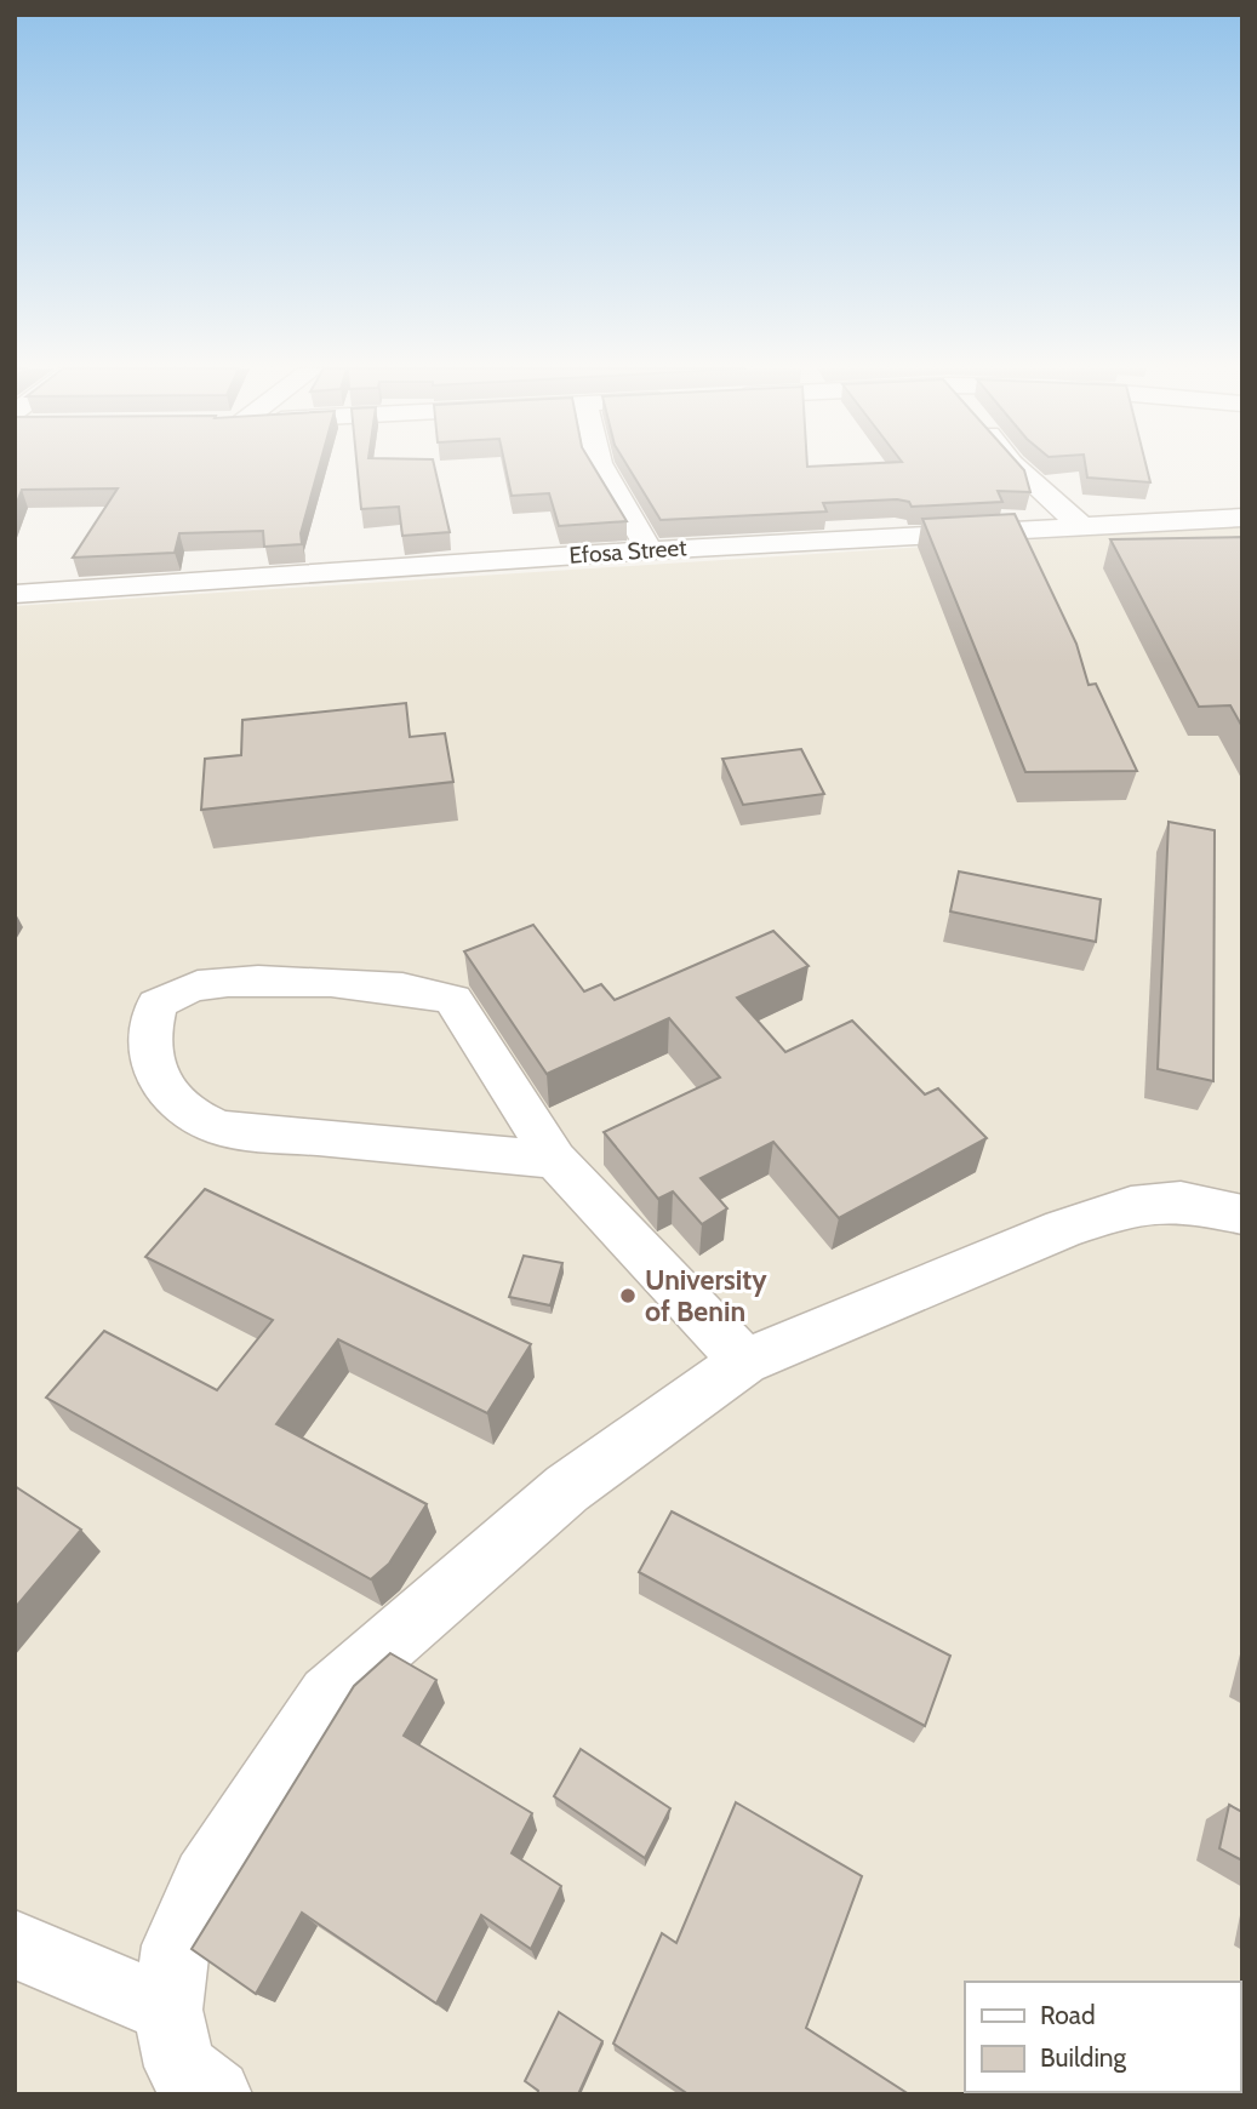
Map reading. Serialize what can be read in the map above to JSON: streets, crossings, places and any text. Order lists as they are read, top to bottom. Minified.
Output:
{"streets":{"street":["Efosa Street"]},"places":["University of Benin"],"legend":["Road","Building"]}
